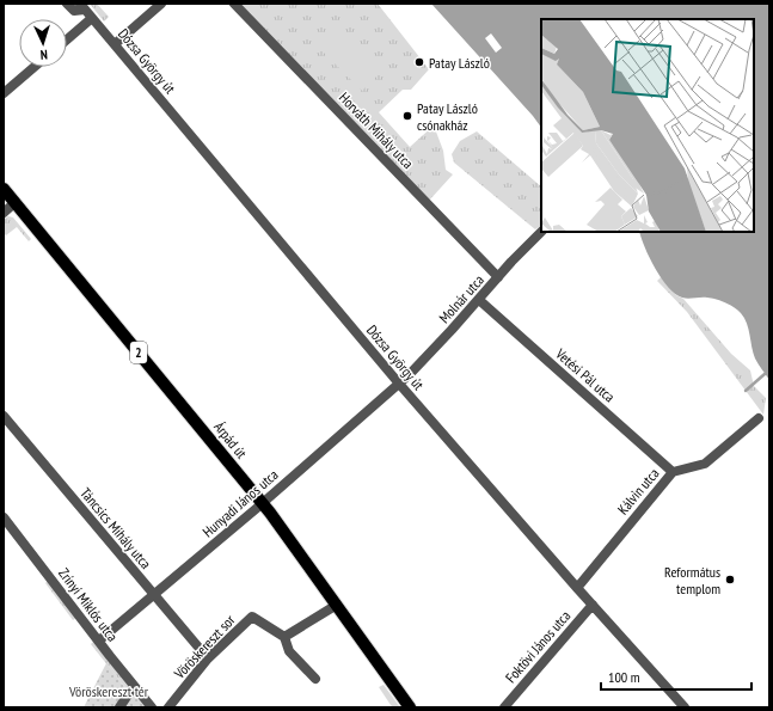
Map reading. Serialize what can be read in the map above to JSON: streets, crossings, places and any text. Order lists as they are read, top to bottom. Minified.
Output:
{"streets":{"main road":["2","Árpád út"],"street":["Dózsa György út","Horváth Mihály utca","Molnár utca","Vetési Pál utca","Kálvin utca","Hunyadi János utca","Táncsics Mihály utca","Zrínyi Miklós utca","Vöröskereszt sor","Foktövi János utca"]},"crossings":[["Dózsa György út","Molnár utca"],["Dózsa György út","Kálvin utca"],["Dózsa György út","Hunyadi János utca"],["Dózsa György út","Foktövi János utca"],["Horváth Mihály utca","Molnár utca"],["Molnár utca","Vetési Pál utca"],["Molnár utca","Hunyadi János utca"],["2","Árpád út"],["Vetési Pál utca","Kálvin utca"],["Árpád út","Hunyadi János utca"],["Hunyadi János utca","Táncsics Mihály utca"],["Hunyadi János utca","Zrínyi Miklós utca"],["Táncsics Mihály utca","Vöröskereszt sor"]],"parks":["Vöröskereszt tér"],"places":["Patay László","Patay László csónakház","Református templom"],"scale_bar":"100 m","north":"bottom"}
